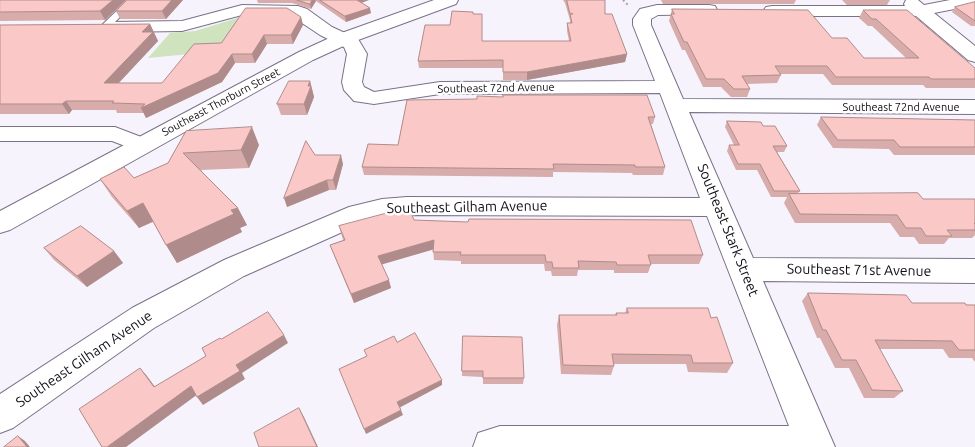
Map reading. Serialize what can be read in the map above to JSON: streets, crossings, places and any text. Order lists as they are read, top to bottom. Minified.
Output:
{"streets":{"street":["Southeast 72nd Avenue","Southeast Thorburn Street","Southeast Gilham Avenue","Southeast Stark Street","Southeast 71st Avenue"]},"crossings":[["Southeast 72nd Avenue","Southeast Thorburn Street"],["Southeast 72nd Avenue","Southeast Stark Street"],["Southeast Gilham Avenue","Southeast Stark Street"],["Southeast Stark Street","Southeast 71st Avenue"]]}
